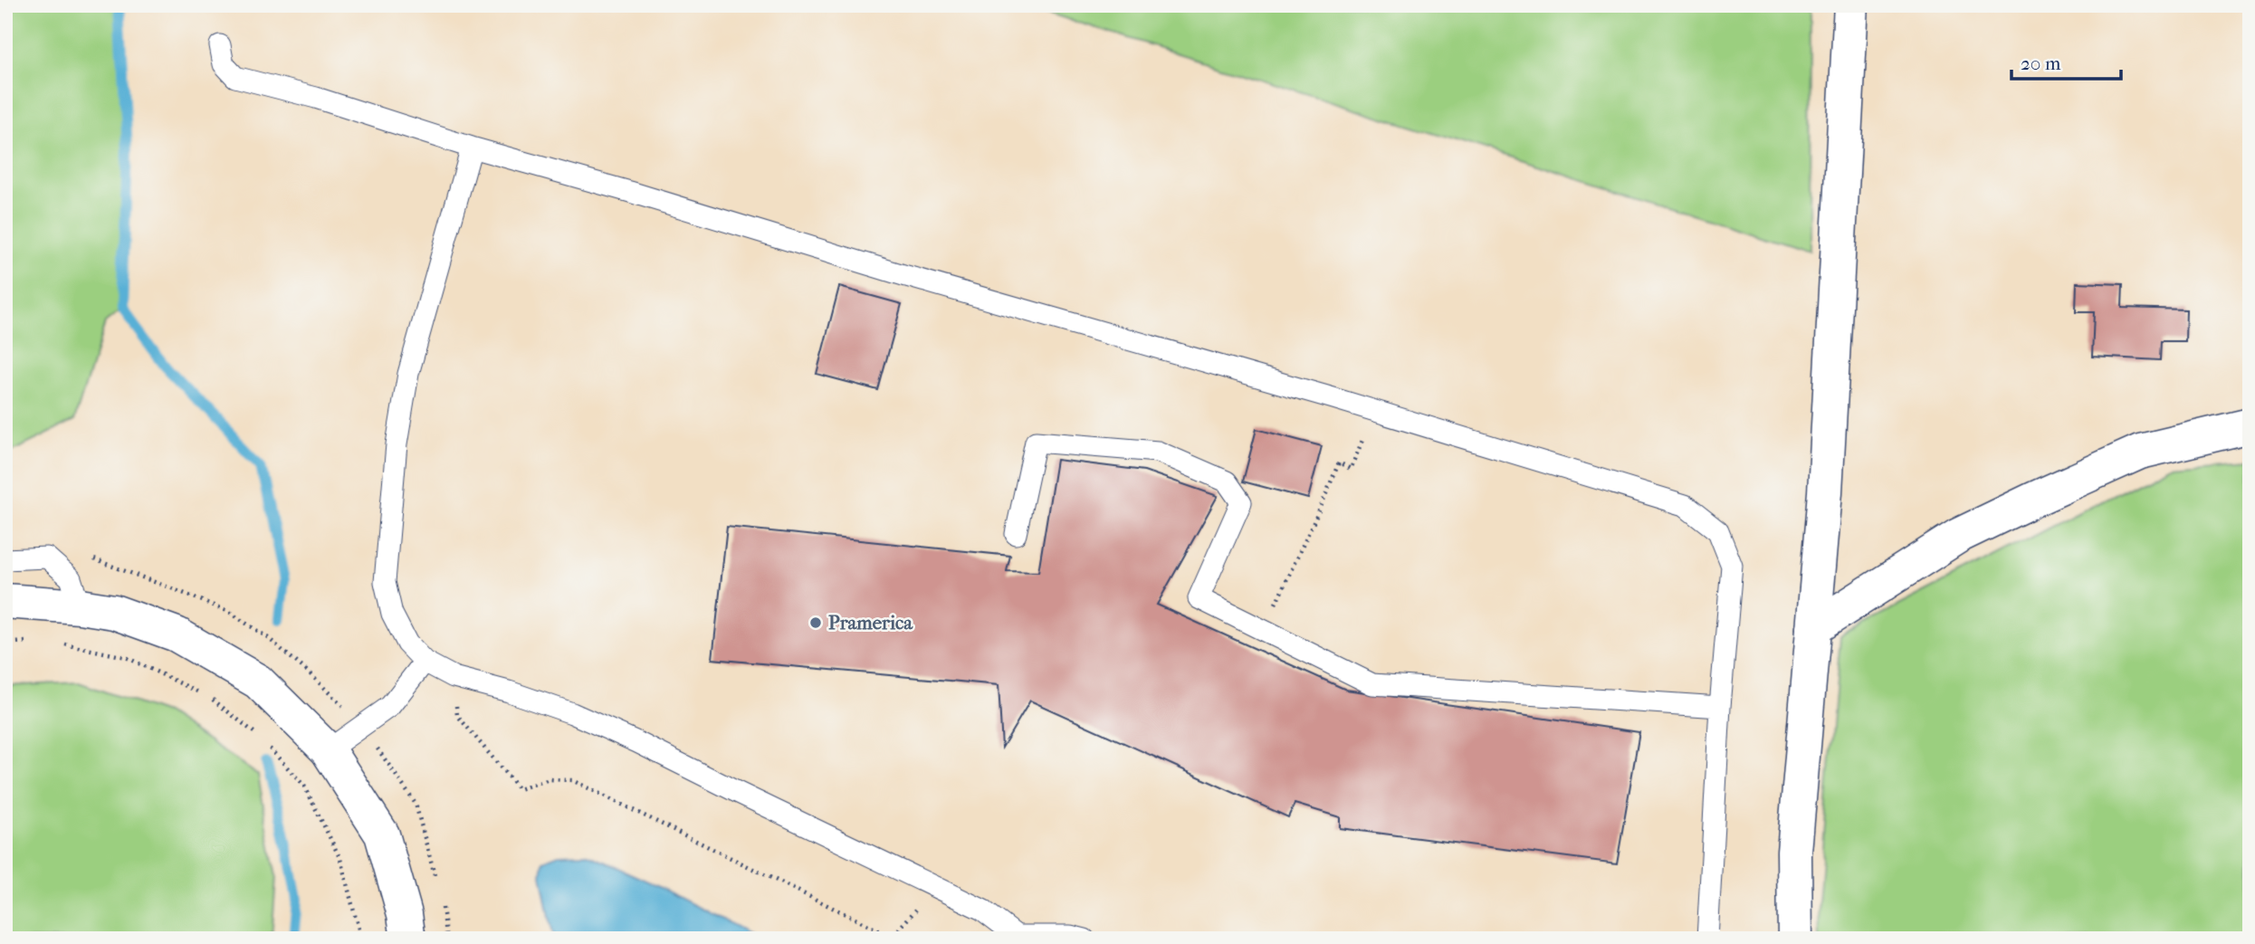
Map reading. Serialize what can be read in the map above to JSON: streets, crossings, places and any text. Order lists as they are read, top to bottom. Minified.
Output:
{"places":["Pramerica"],"scale_bar":"20 m"}
